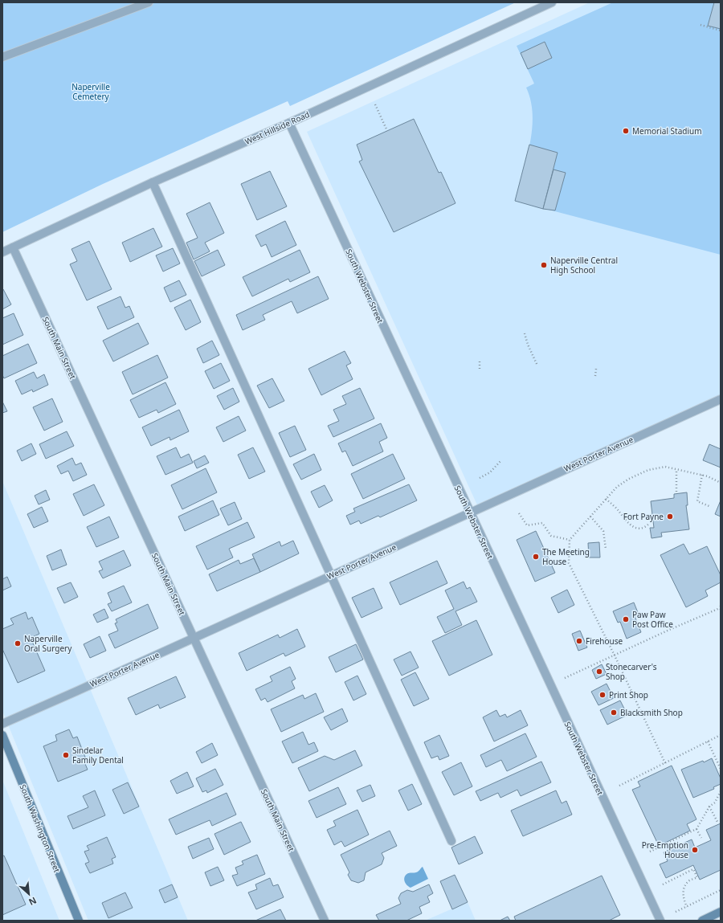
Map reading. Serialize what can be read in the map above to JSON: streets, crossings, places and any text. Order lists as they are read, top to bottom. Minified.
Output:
{"streets":{"main road":["South Washington Street"],"street":["West Hillside Road","South Webster Street","South Main Street","West Porter Avenue"]},"crossings":[["West Hillside Road","South Webster Street"],["West Hillside Road","South Main Street"],["South Webster Street","West Porter Avenue"],["South Main Street","West Porter Avenue"]],"parks":["Naperville Cemetery"],"places":["Memorial Stadium","Naperville Central High School","Fort Payne","The Meeting House","Paw Paw Post Office","Firehouse","Naperville Oral Surgery","Stonecarver's Shop","Print Shop","Blacksmith Shop","Sindelar Family Dental","Pre-Emption House"],"north":"bottom right"}
